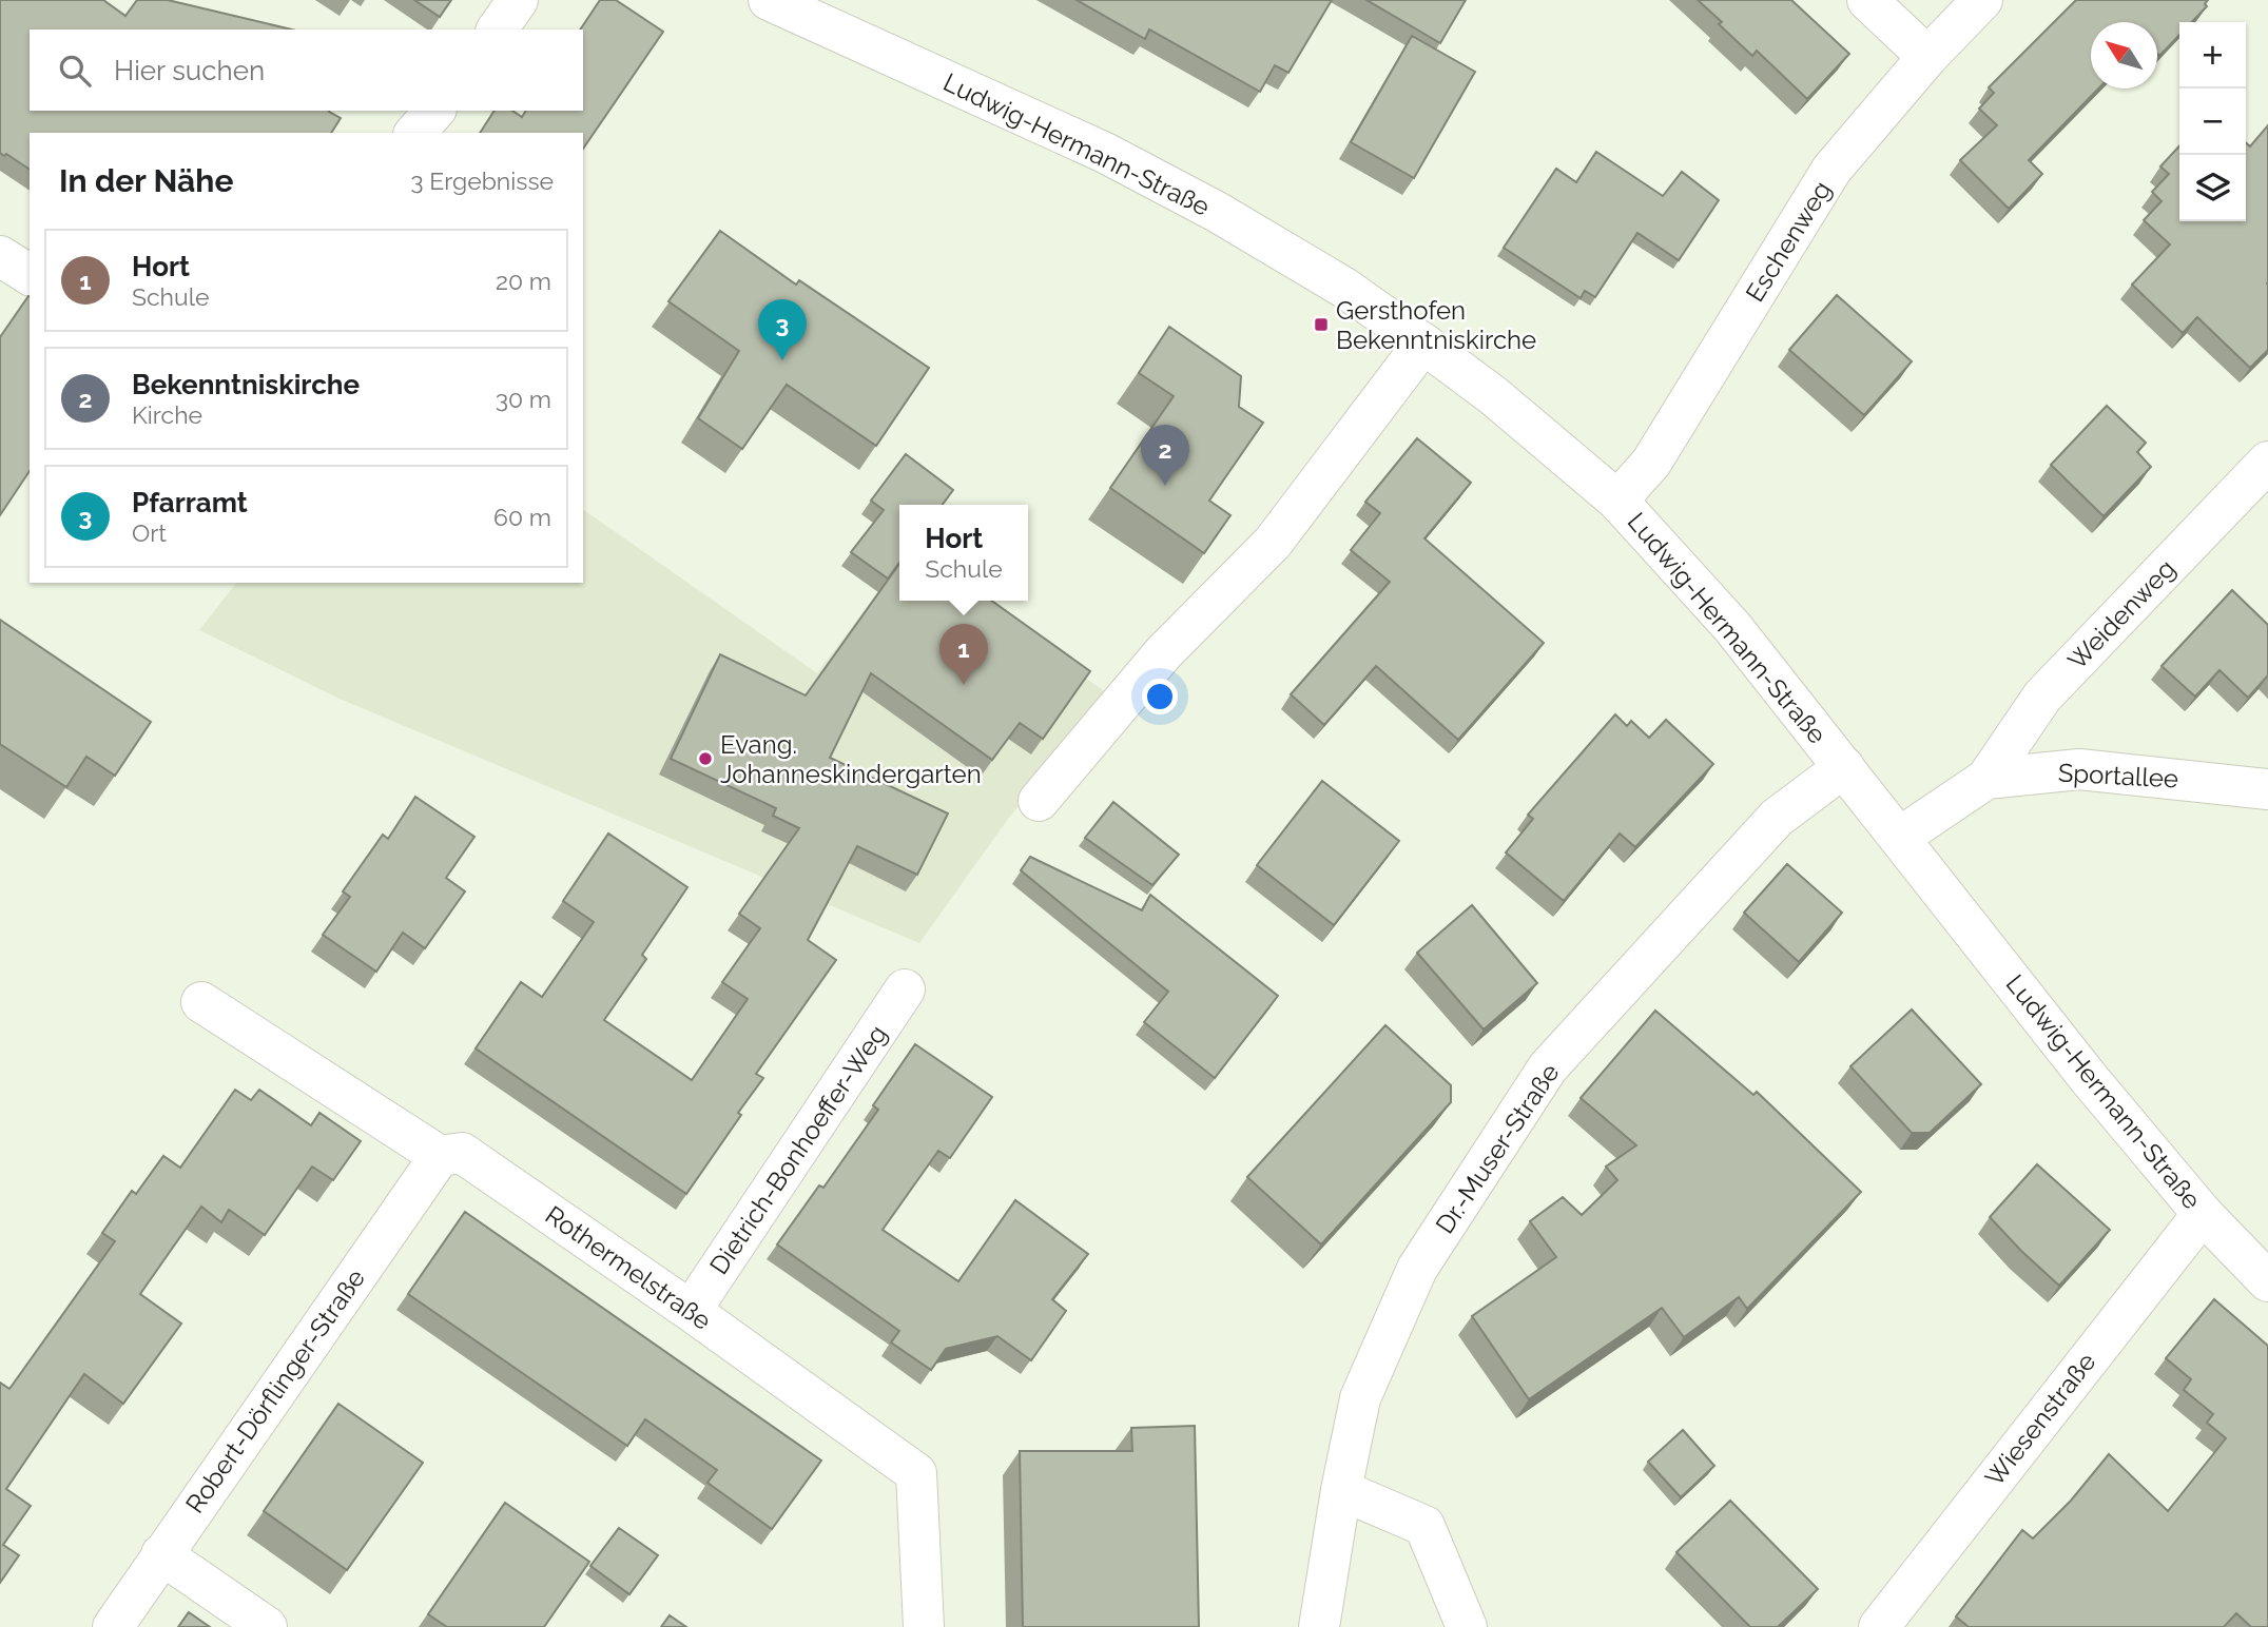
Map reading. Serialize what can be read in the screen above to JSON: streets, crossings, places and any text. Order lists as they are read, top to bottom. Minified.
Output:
{"streets":{"street":["Ludwig-Hermann-Straße","Eschenweg","Weidenweg","Sportallee","Dr.-Muser-Straße","Dietrich-Bonhoeffer-Weg","Rothermelstraße","Robert-Dörflinger-Straße","Wiesenstraße"]},"crossings":[["Ludwig-Hermann-Straße","Eschenweg"],["Ludwig-Hermann-Straße","Sportallee"],["Ludwig-Hermann-Straße","Dr.-Muser-Straße"],["Ludwig-Hermann-Straße","Wiesenstraße"],["Weidenweg","Sportallee"],["Dietrich-Bonhoeffer-Weg","Rothermelstraße"],["Rothermelstraße","Robert-Dörflinger-Straße"]],"places":{"transit":["Gersthofen Bekenntniskirche"],"other":["Evang. Johanneskindergarten"]},"north":"top left","page":{"map_buttons":["+","−"],"search":"Hier suchen","heading":["In der Nähe","3 Ergebnisse"],"list":[{"mark":"1","name":"Hort","note":"Schule","value":"20 m"},{"mark":"2","name":"Bekenntniskirche","note":"Kirche","value":"30 m"},{"mark":"3","name":"Pfarramt","note":"Ort","value":"60 m"}],"pins":["3","2","1"],"popup":["Hort","Schule"]}}
